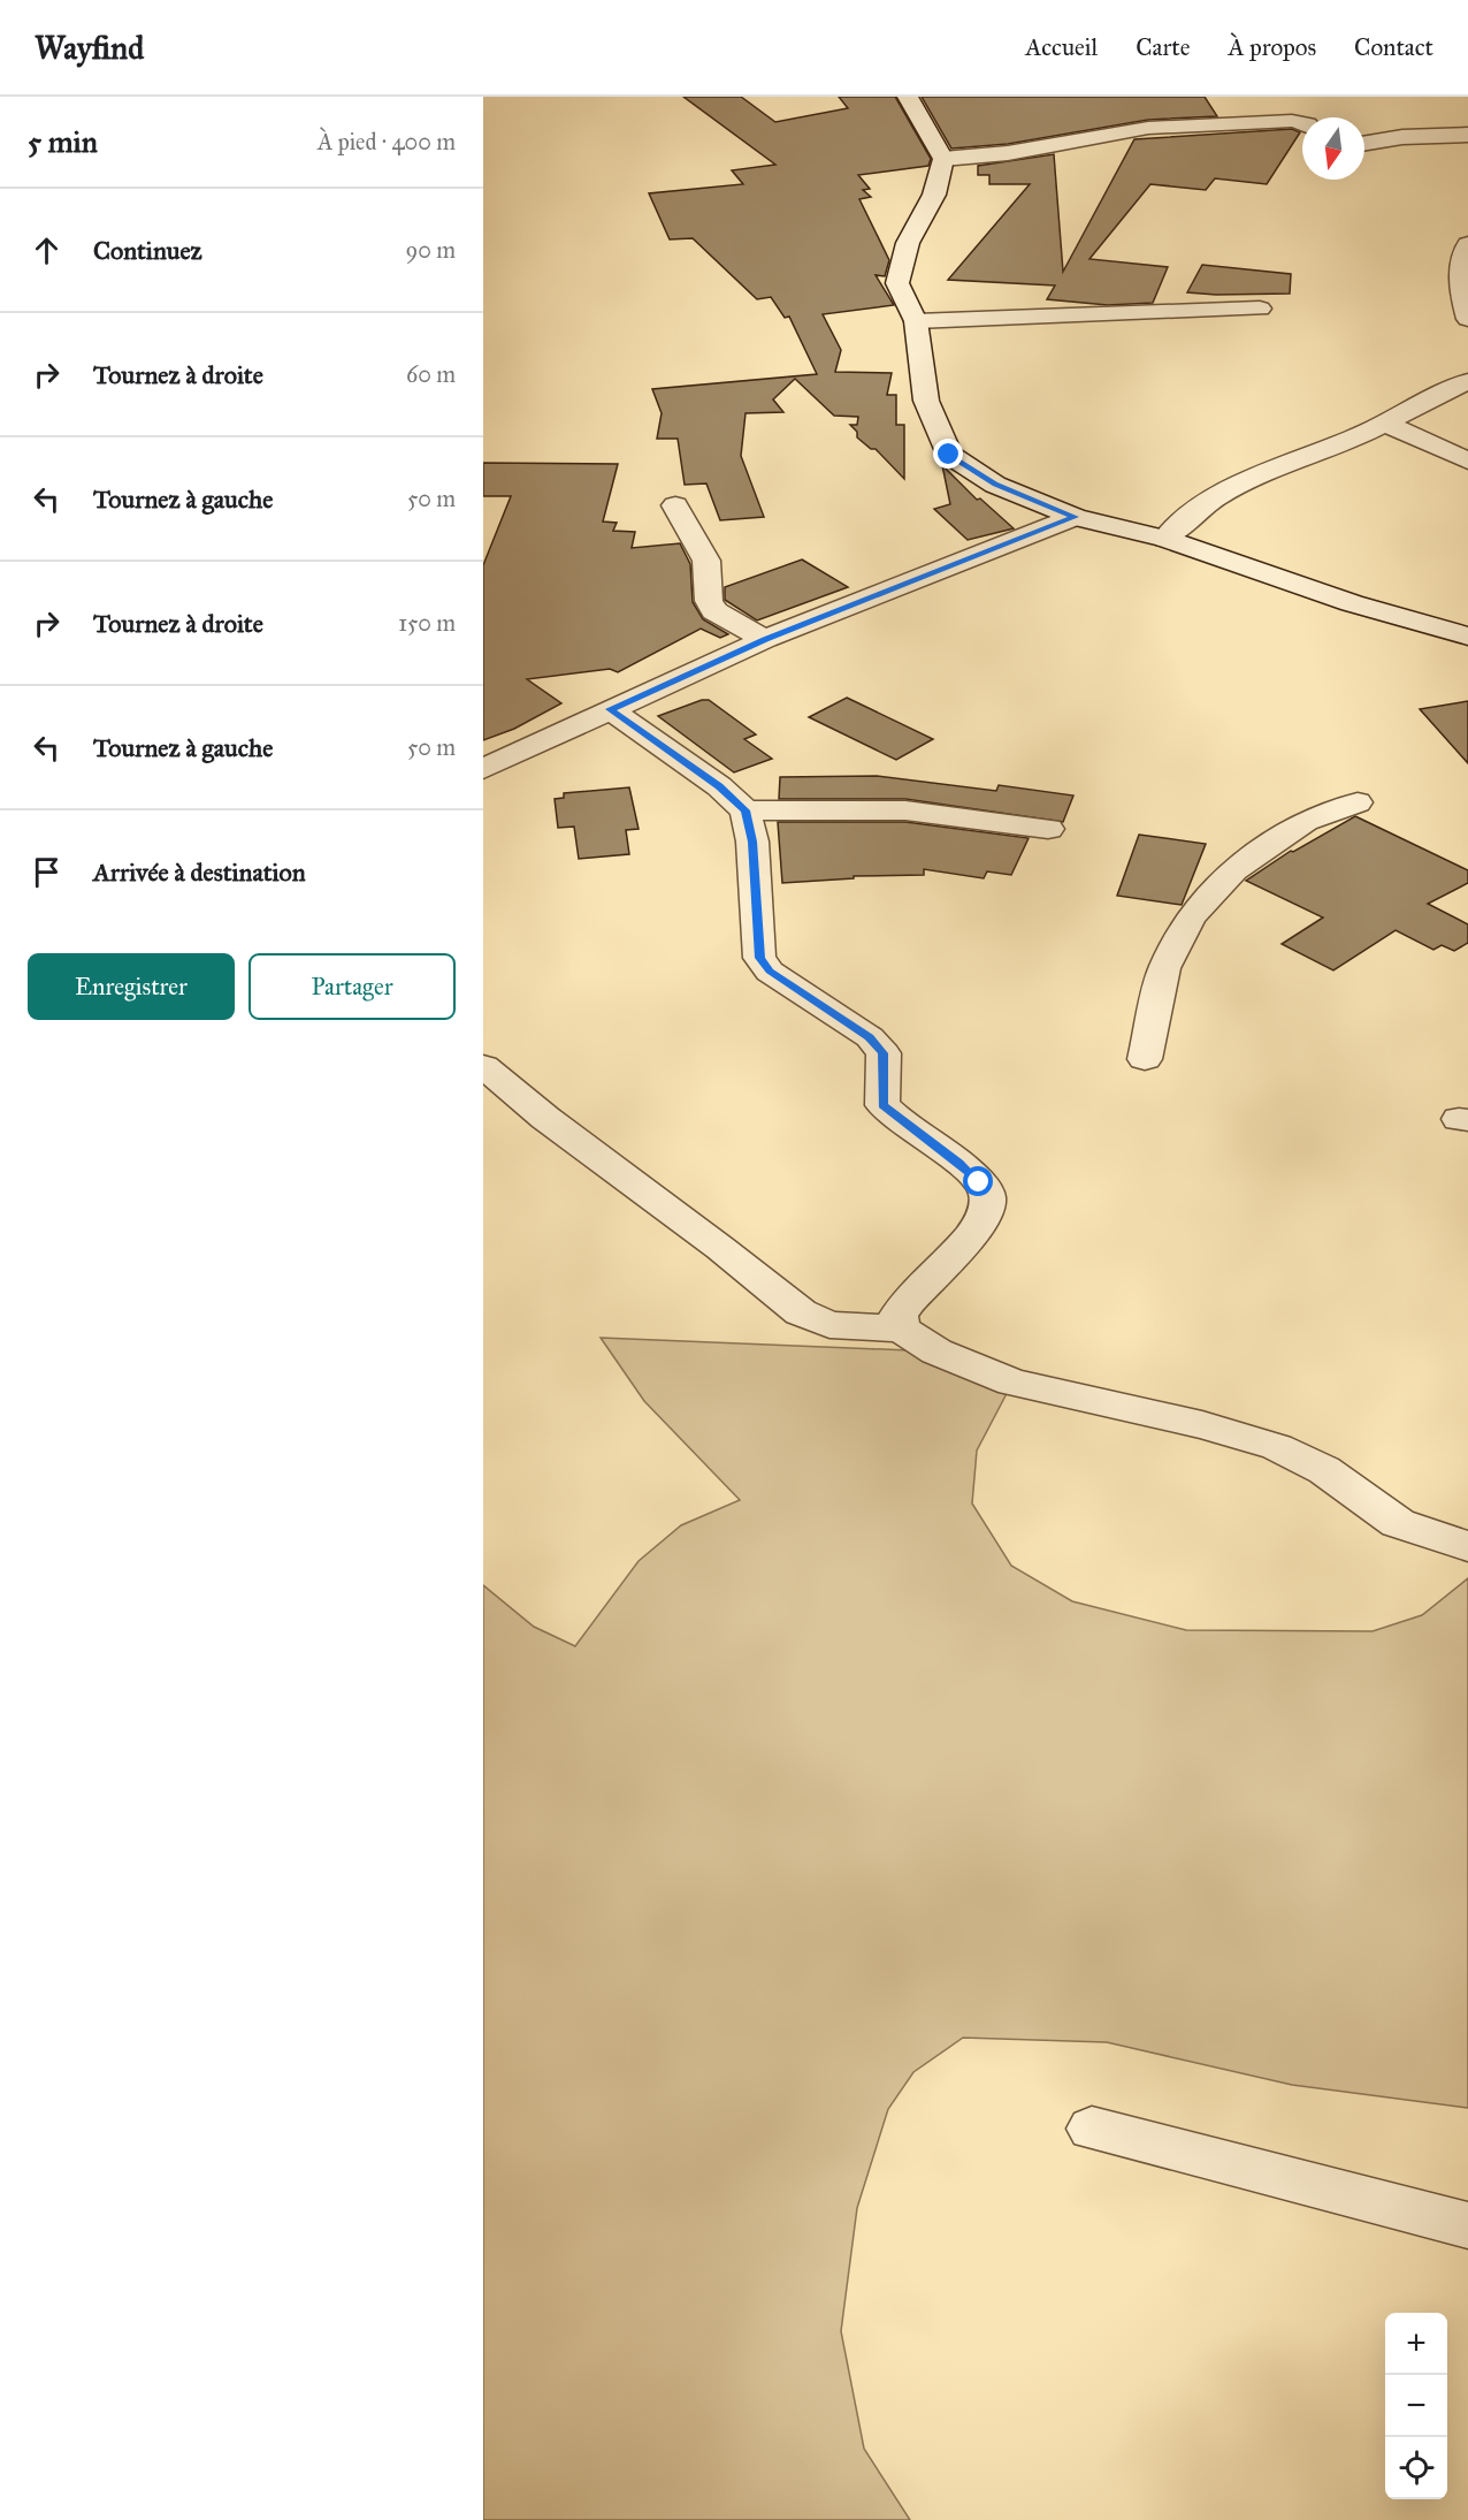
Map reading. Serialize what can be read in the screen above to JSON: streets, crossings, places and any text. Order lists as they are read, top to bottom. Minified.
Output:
{"north":"bottom","page":{"header":"Wayfind","nav":["Accueil","Carte","À propos","Contact"],"heading":["5 min","À pied · 400 m"],"list":[["Continuez","90 m"],["Tournez à droite","60 m"],["Tournez à gauche","50 m"],["Tournez à droite","150 m"],["Tournez à gauche","50 m"],"Arrivée à destination"],"buttons":["Enregistrer","Partager"],"map_buttons":["+","−"]}}
